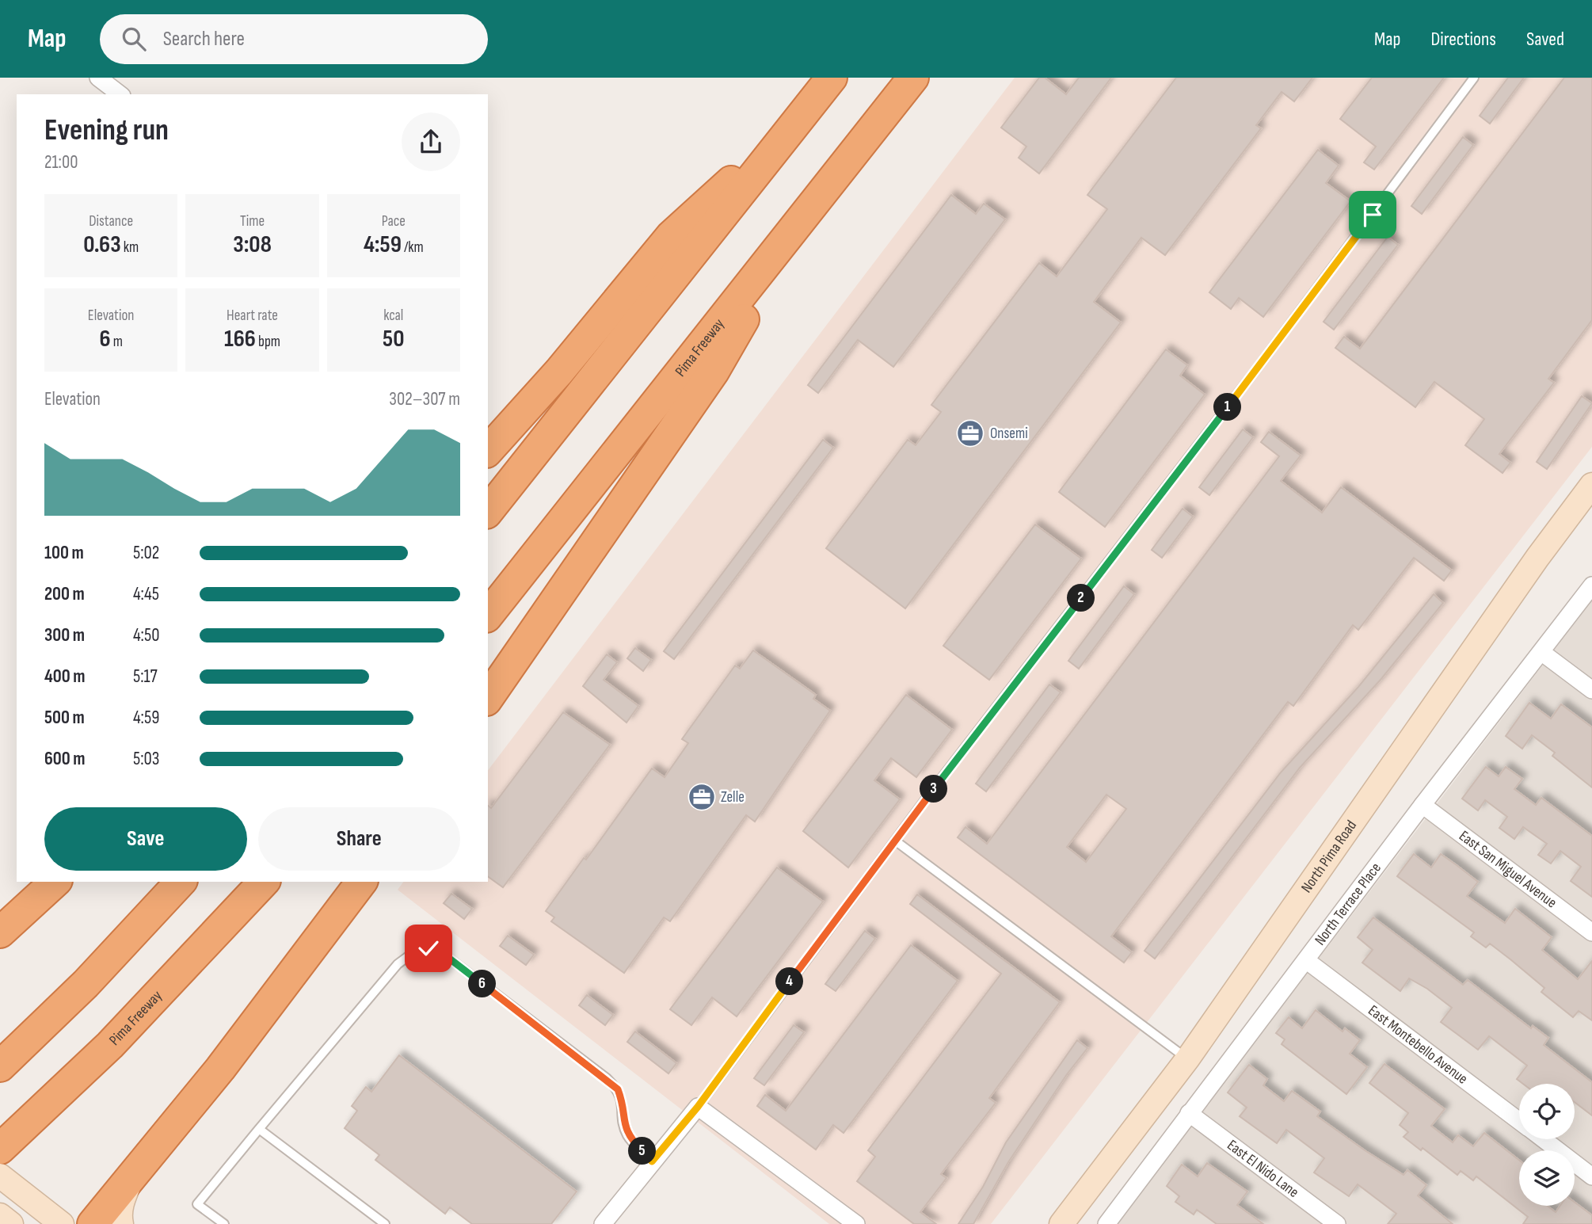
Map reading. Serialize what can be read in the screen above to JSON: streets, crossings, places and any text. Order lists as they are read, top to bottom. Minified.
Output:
{"streets":{"highway":["Pima Freeway"],"main road":["North Pima Road"],"street":["East San Miguel Avenue","North Terrace Place","East Montebello Avenue","East El Nido Lane"]},"crossings":[["East San Miguel Avenue","North Terrace Place"],["North Terrace Place","East Montebello Avenue"],["North Terrace Place","East El Nido Lane"]],"places":{"office":["Onsemi","Zelle"]},"page":{"header":"Map","search":"Search here","nav":["Map","Directions","Saved"],"heading":["Evening run","21:00"],"stats":[["Distance","0.63 km"],["Time","3:08"],["Pace","4:59 /km"],["Elevation","6 m"],["Heart rate","166 bpm"],["kcal","50"]],"chart":["Elevation","302–307 m"],"pins":["1","2","3","4","6","5"],"list":[{"name":"100 m","note":"5:02"},{"name":"200 m","note":"4:45"},{"name":"300 m","note":"4:50"},{"name":"400 m","note":"5:17"},{"name":"500 m","note":"4:59"},{"name":"600 m","note":"5:03"}],"buttons":["Save","Share"]}}
